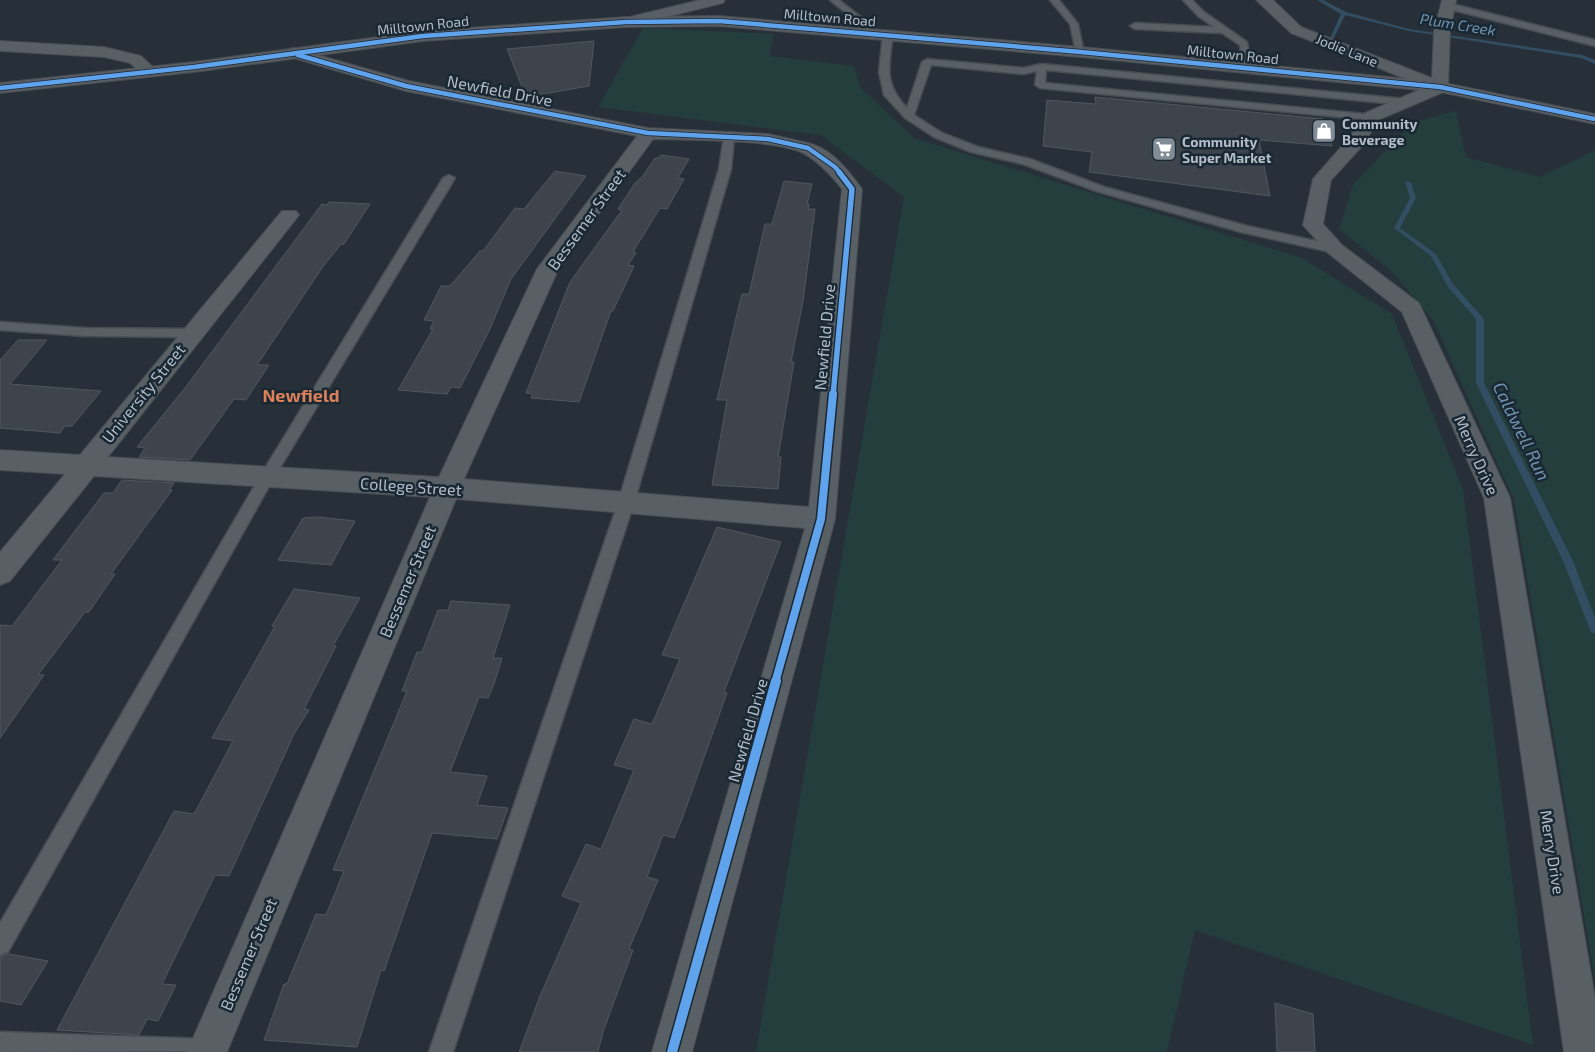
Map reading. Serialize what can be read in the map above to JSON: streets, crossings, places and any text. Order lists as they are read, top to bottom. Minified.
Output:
{"streets":{"street":["Milltown Road","Jodie Lane","Newfield Drive","Bessemer Street","University Street","Merry Drive","College Street"]},"crossings":[["Milltown Road","Jodie Lane"],["Milltown Road","Newfield Drive"],["Newfield Drive","Bessemer Street"],["Newfield Drive","College Street"],["Bessemer Street","College Street"],["University Street","College Street"]],"districts":["Newfield"],"water":["Plum Creek","Caldwell Run"],"places":{"shop":["Community Beverage"],"supermarket":["Community Super Market"]}}
